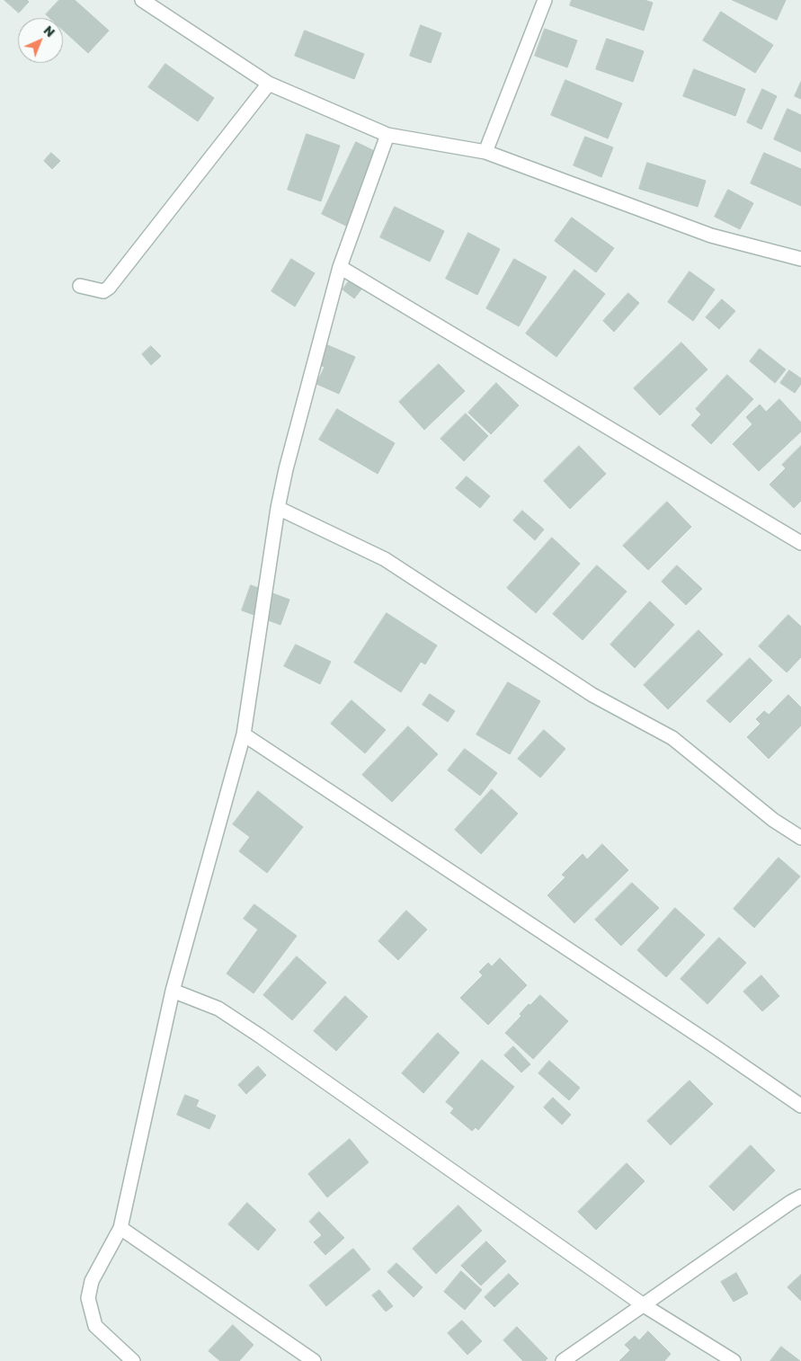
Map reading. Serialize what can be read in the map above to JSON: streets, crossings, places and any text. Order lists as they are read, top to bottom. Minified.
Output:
{"north":"top right"}
